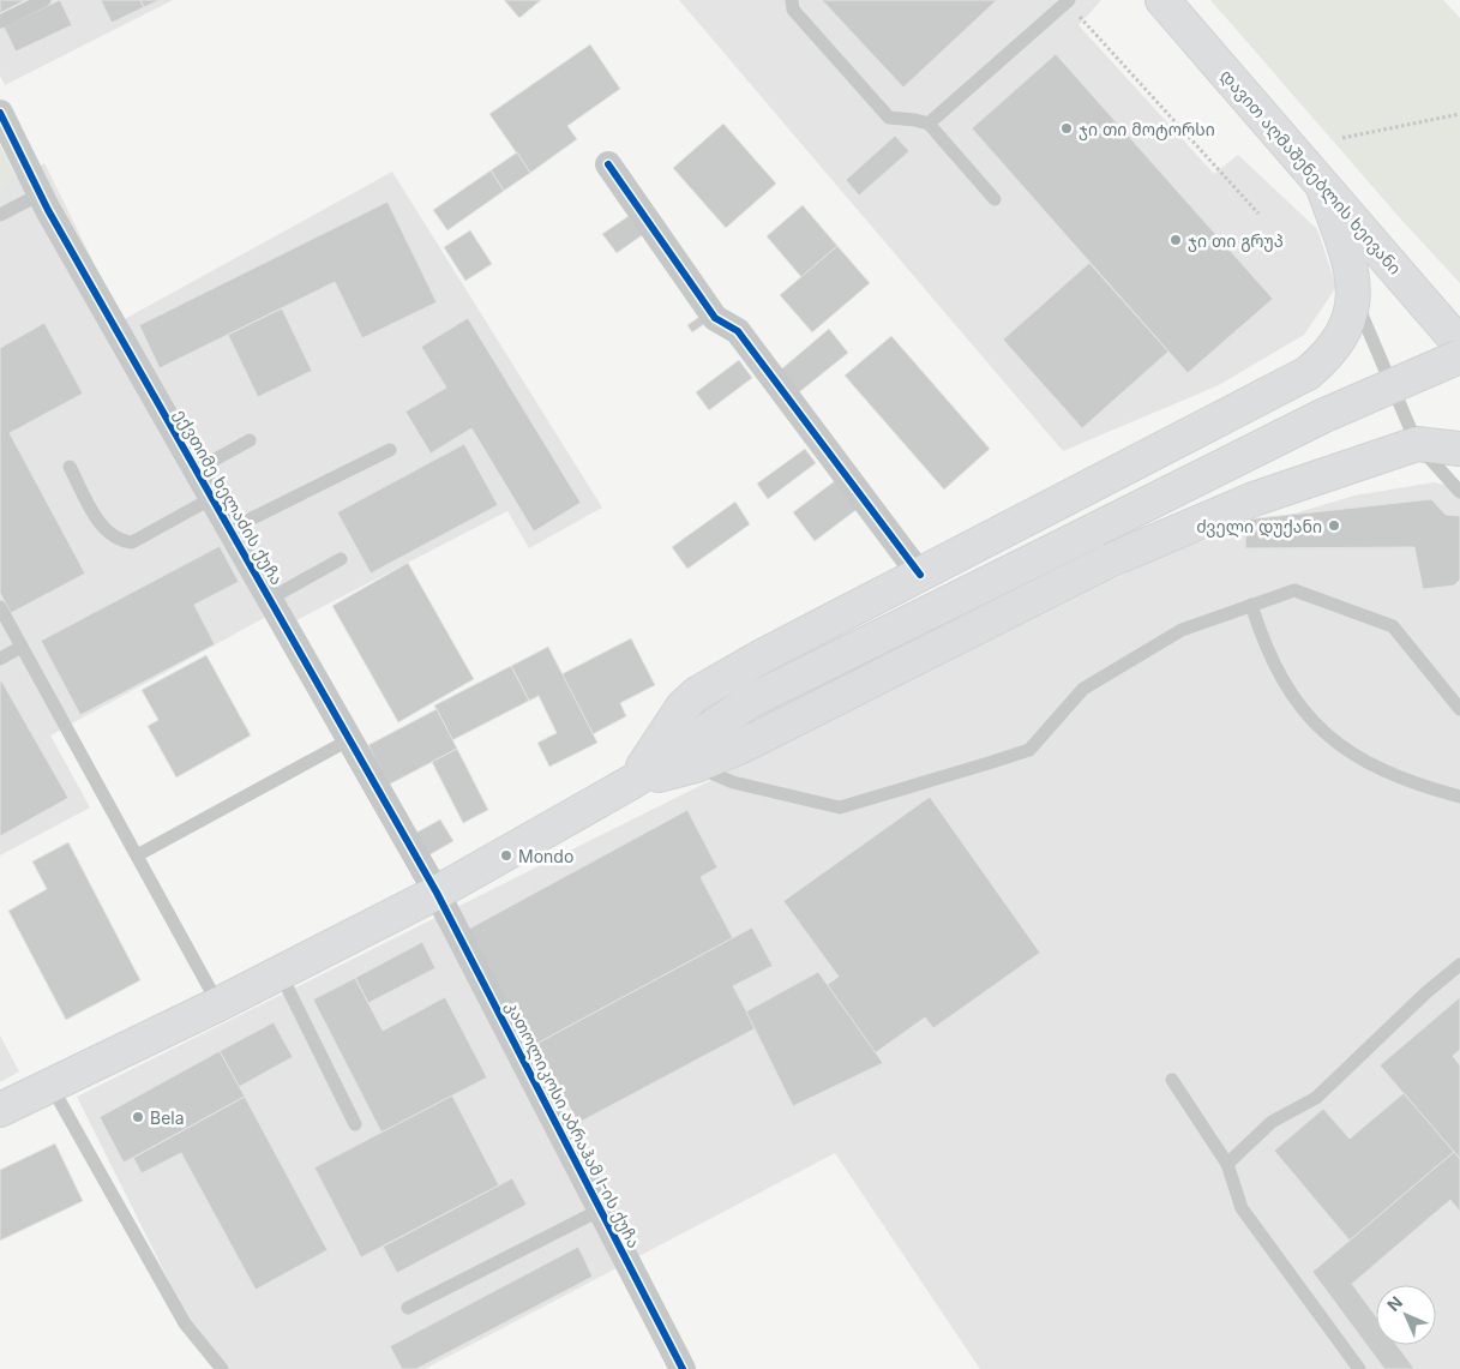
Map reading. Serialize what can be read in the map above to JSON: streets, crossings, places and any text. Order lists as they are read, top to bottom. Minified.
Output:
{"streets":{"main road":["დავით აღმაშენებლის ხეივანი"],"street":["ექვთიმე ხელაძის ქუჩა","კათოლიკოსი აბრაჰამ I-ის ქუჩა"]},"crossings":[["ექვთიმე ხელაძის ქუჩა","კათოლიკოსი აბრაჰამ I-ის ქუჩა"]],"places":["ჯი თი მოტორსი","ჯი თი გრუპ","ძველი დუქანი","Mondo","Bela"],"north":"top left"}
